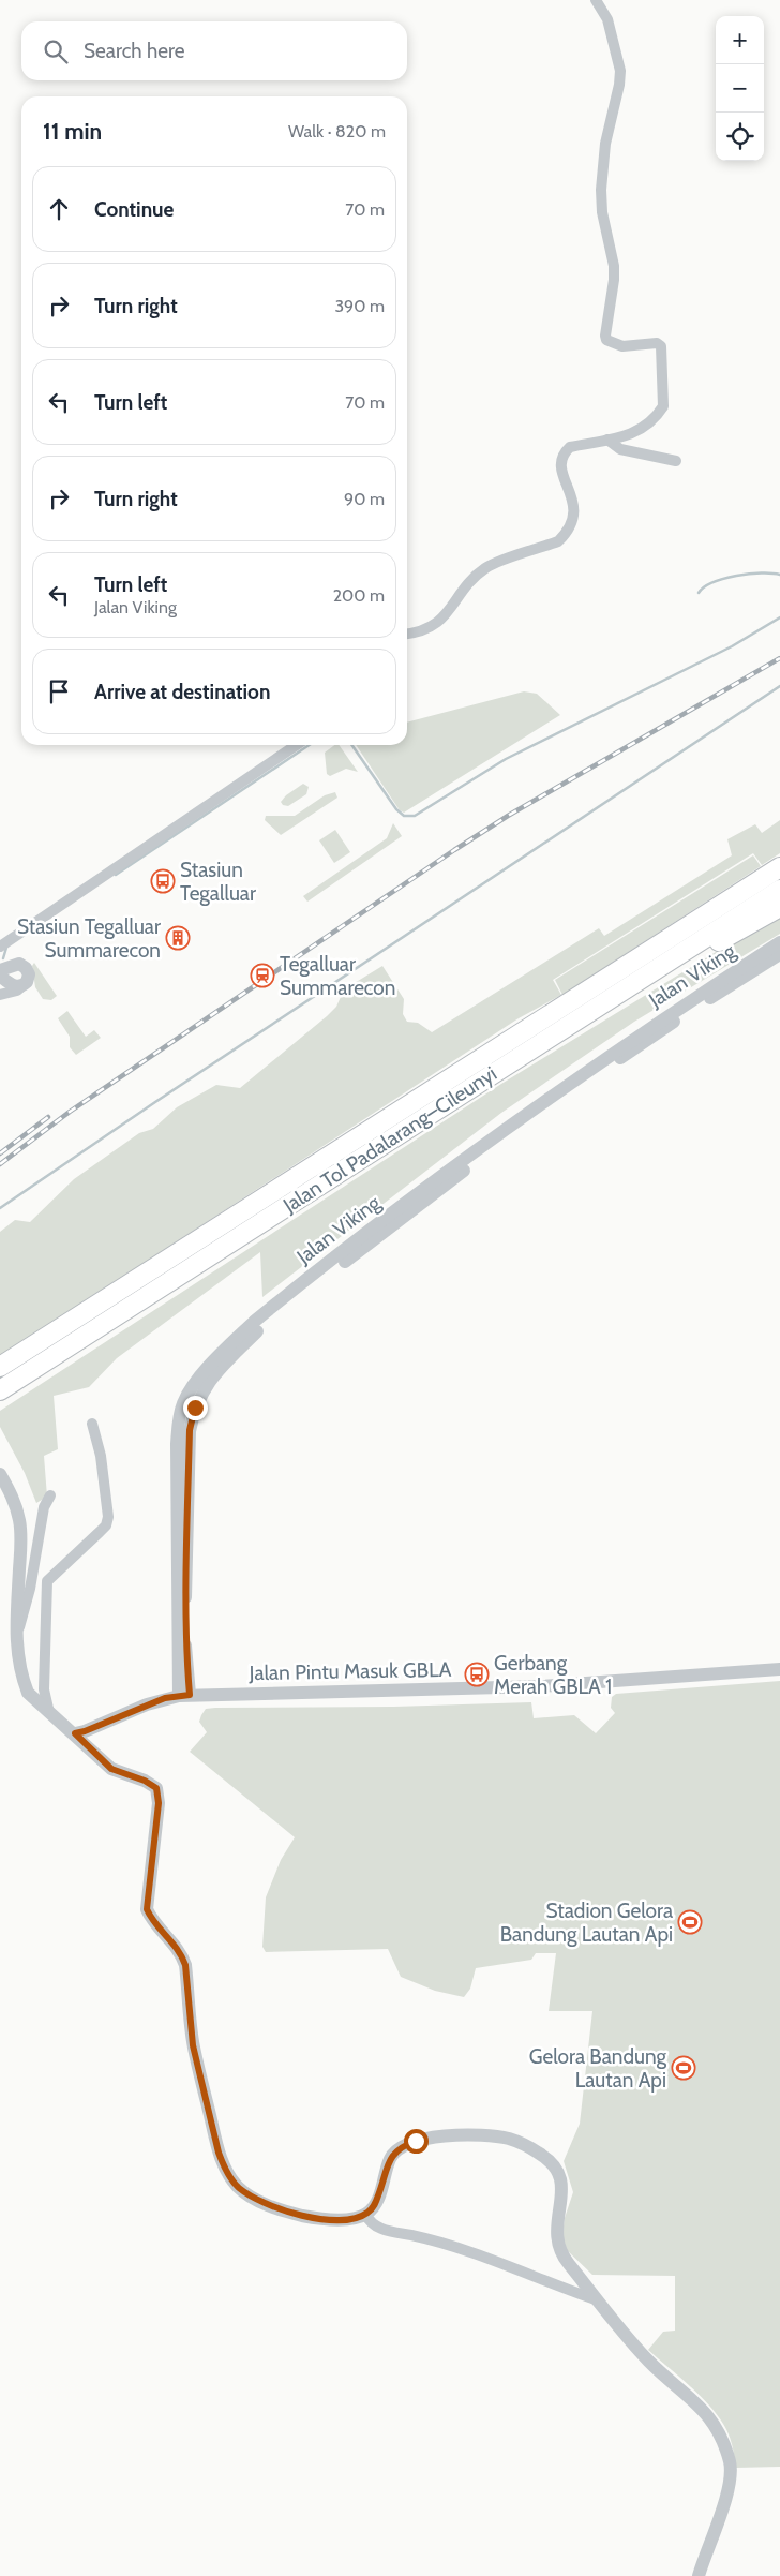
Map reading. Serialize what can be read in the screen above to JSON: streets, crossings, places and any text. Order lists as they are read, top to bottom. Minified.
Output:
{"streets":{"highway":["Jalan Tol Padalarang–Cileunyi"],"street":["Jalan Viking","Jalan Pintu Masuk GBLA"]},"crossings":[["Jalan Viking","Jalan Pintu Masuk GBLA"]],"places":{"bus stop":["Stasiun Tegalluar","Gerbang Merah GBLA 1"],"building":["Stasiun Tegalluar Summarecon"],"station":["Tegalluar Summarecon"],"sports":["Stadion Gelora Bandung Lautan Api","Gelora Bandung Lautan Api"]},"page":{"map_buttons":["+","−"],"search":"Search here","heading":["11 min","Walk · 820 m"],"list":[["Continue","70 m"],["Turn right","390 m"],["Turn left","70 m"],["Turn right","90 m"],["Turn left","Jalan Viking","200 m"],"Arrive at destination"]}}
